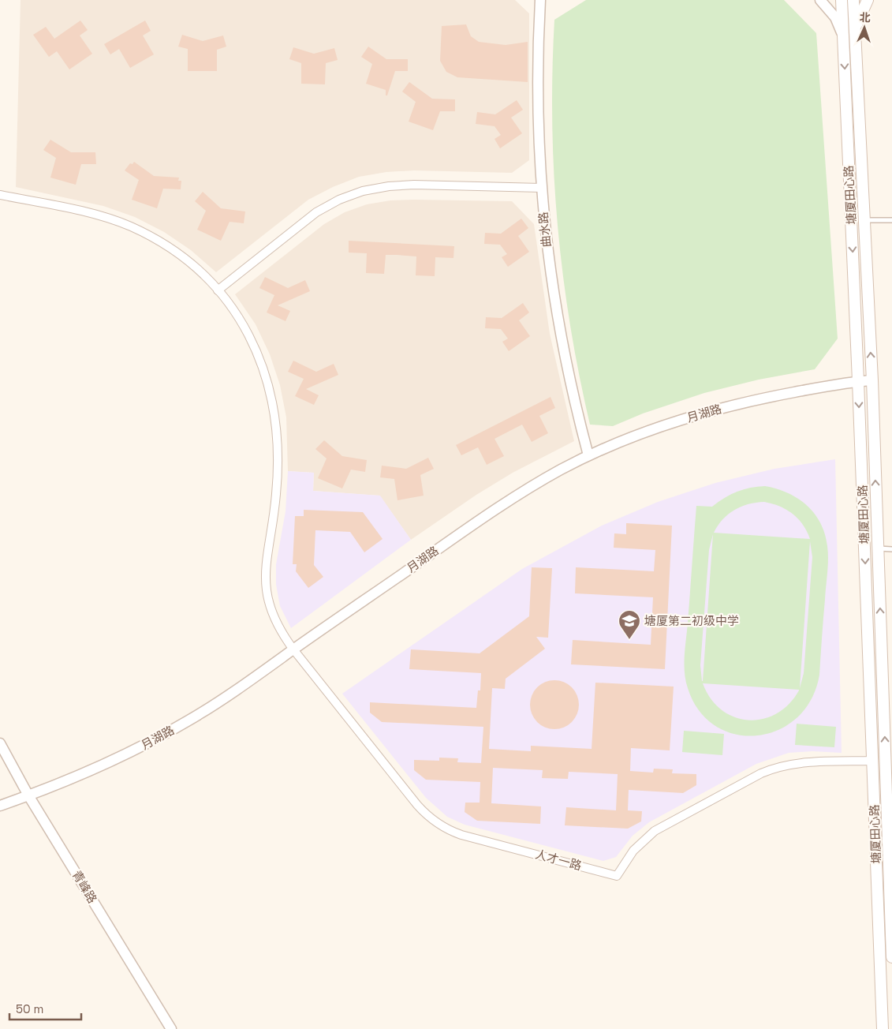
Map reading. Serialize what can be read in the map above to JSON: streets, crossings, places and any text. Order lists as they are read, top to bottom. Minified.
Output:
{"streets":{"main road":["塘厦田心路"],"street":["曲水路","月湖路","人才一路","青峰路"]},"crossings":[["塘厦田心路","月湖路"],["塘厦田心路","人才一路"],["曲水路","月湖路"],["月湖路","人才一路"],["月湖路","青峰路"]],"places":{"school or university":["塘厦第二初级中学"]},"scale_bar":"50 m","north":"top"}
